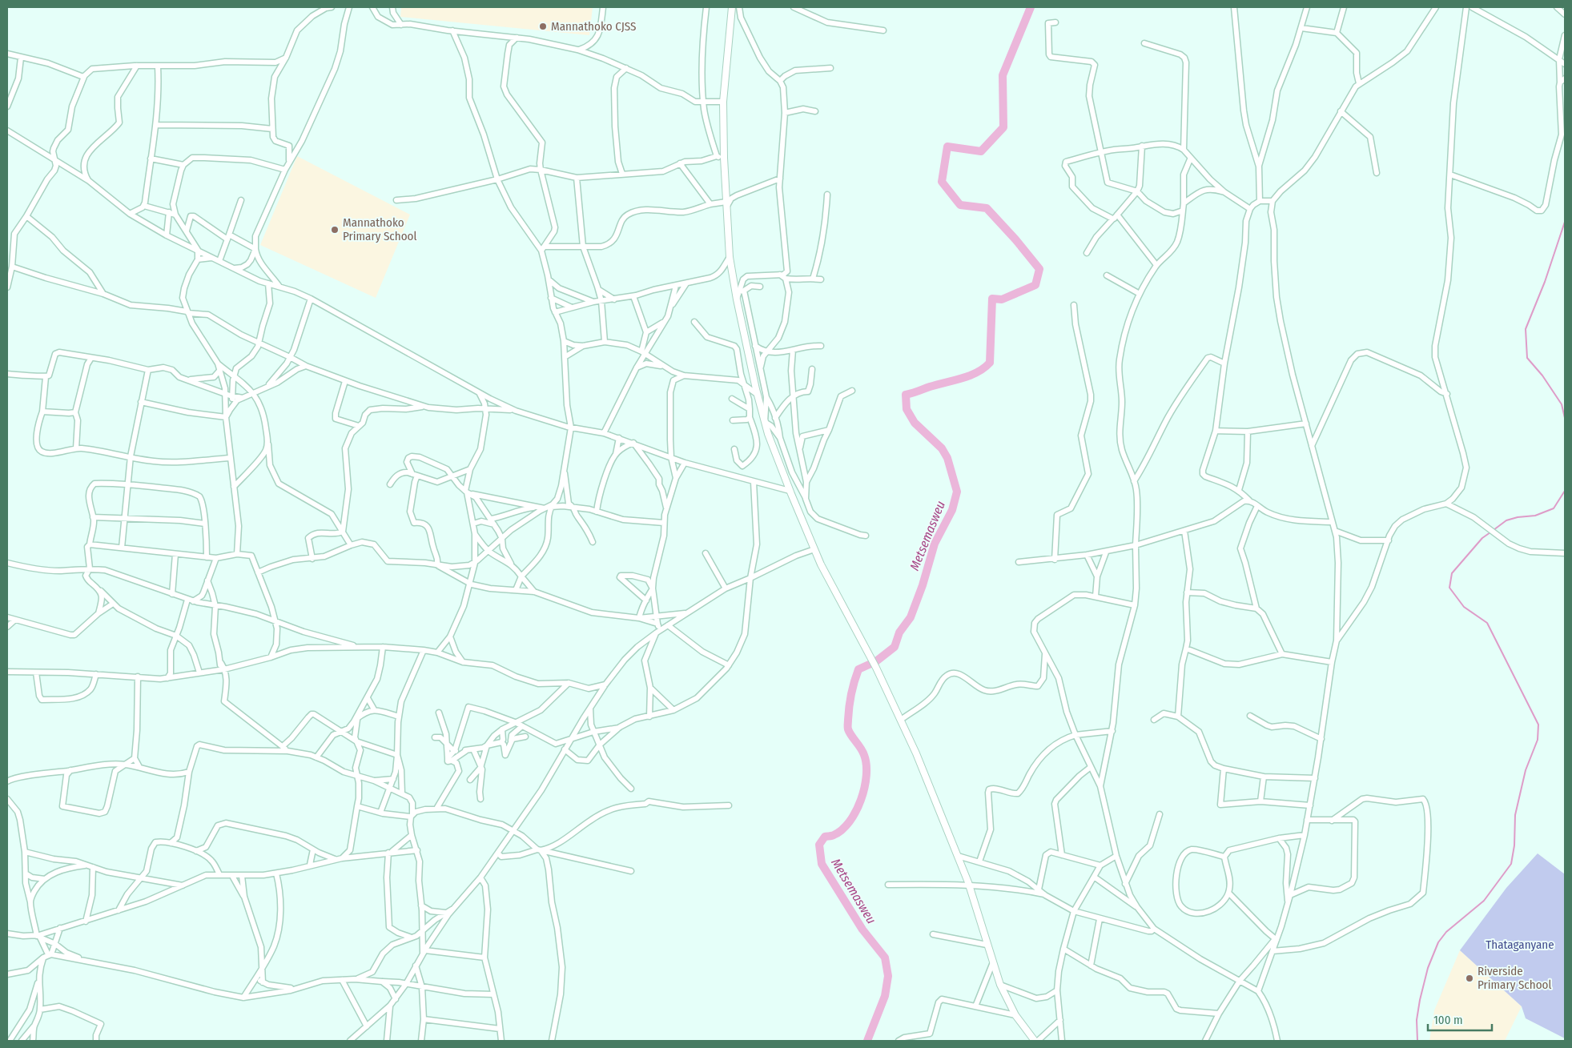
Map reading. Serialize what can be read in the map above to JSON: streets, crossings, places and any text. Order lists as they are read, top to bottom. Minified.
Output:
{"water":["Metsemasweu"],"parks":["Thataganyane"],"places":["Mannathoko CJSS","Mannathoko Primary School","Riverside Primary School"],"scale_bar":"100 m"}
